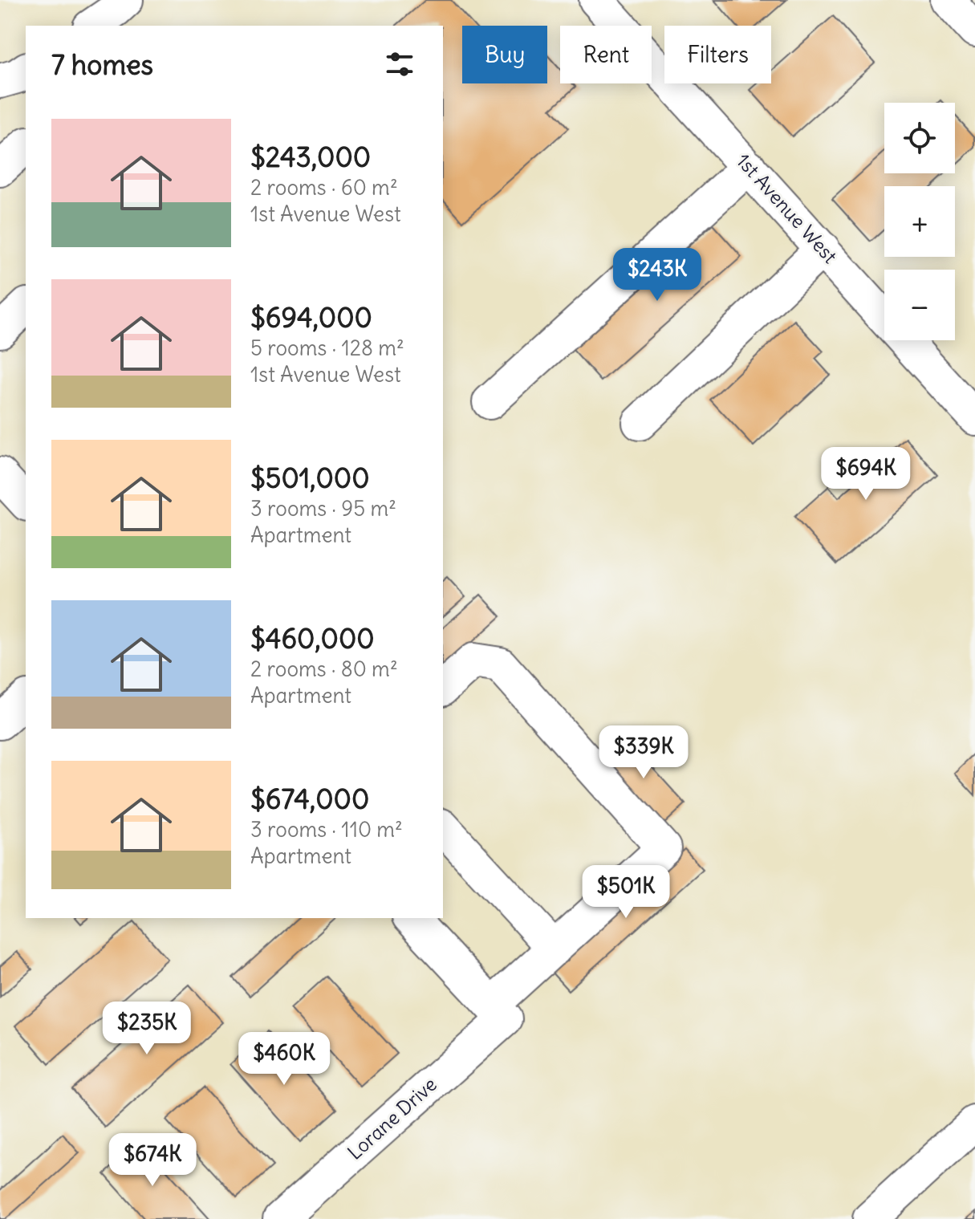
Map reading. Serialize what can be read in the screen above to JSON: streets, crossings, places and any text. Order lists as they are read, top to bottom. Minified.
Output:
{"streets":{"street":["1st Avenue West","Lorane Drive"]},"page":{"chip":["Buy","Rent","Filters"],"heading":"7 homes","map_buttons":["+","−"],"list":[{"name":"$243,000","note":"2 rooms · 60 m² · 1st Avenue West"},{"name":"$694,000","note":"5 rooms · 128 m² · 1st Avenue West"},{"name":"$501,000","note":"3 rooms · 95 m² · Apartment"},{"name":"$460,000","note":"2 rooms · 80 m² · Apartment"},{"name":"$674,000","note":"3 rooms · 110 m² · Apartment"}],"price":["$243K","$694K","$339K","$501K","$235K","$460K","$674K"]}}
